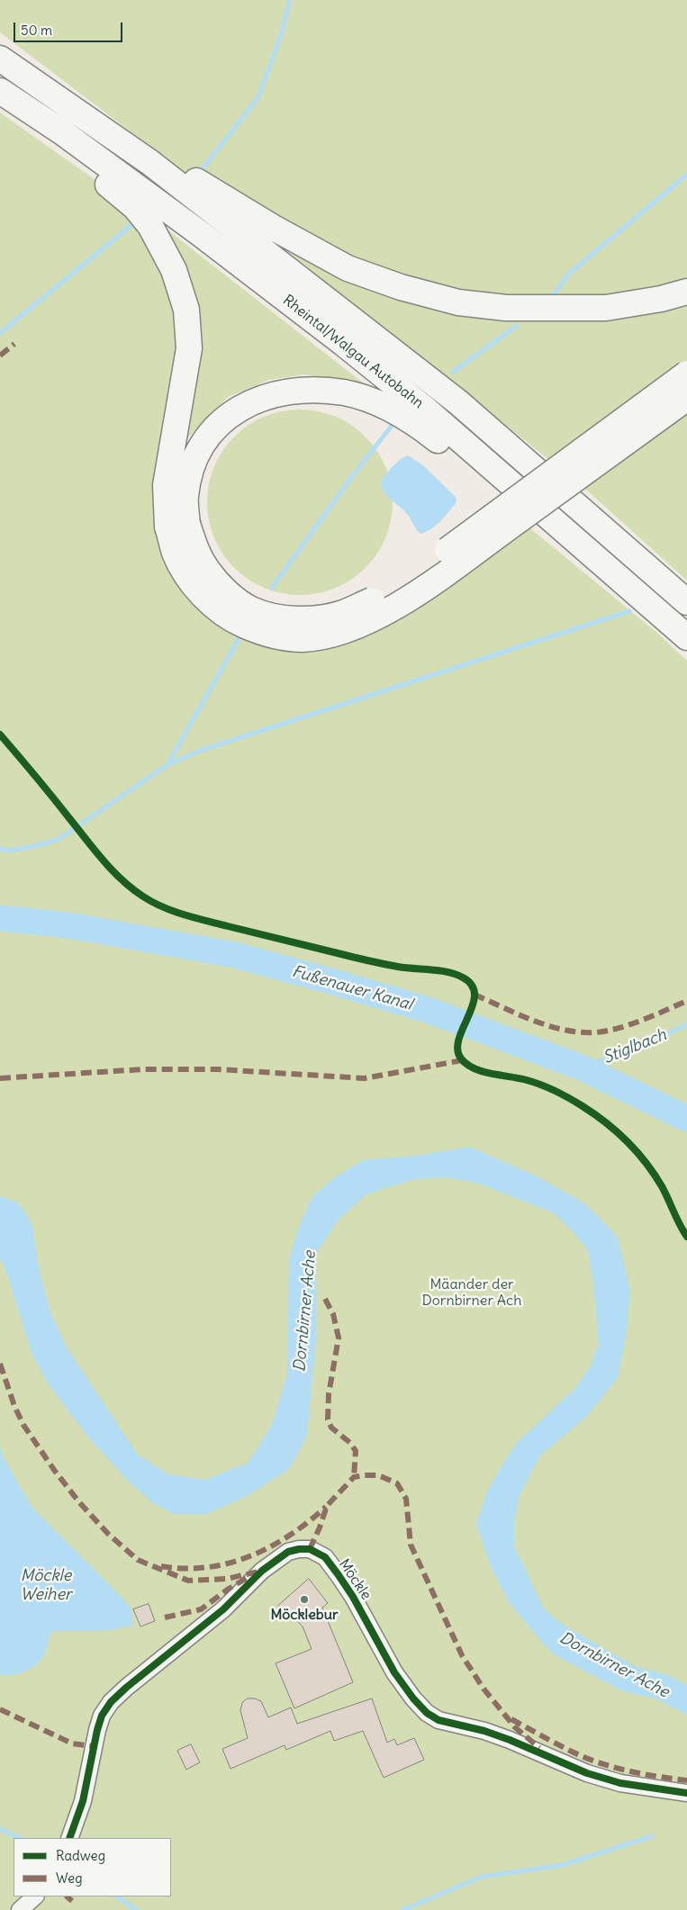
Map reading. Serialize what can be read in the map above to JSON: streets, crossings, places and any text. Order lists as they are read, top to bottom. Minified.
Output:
{"streets":{"highway":["Rheintal/Walgau Autobahn"],"street":["Möckle"]},"water":["Fußenauer Kanal","Stiglbach","Dornbirner Ache","Möckle Weiher"],"parks":["Mäander der Dornbirner Ach"],"places":["Möcklebur"],"legend":["Radweg","Weg"],"scale_bar":"50 m"}
